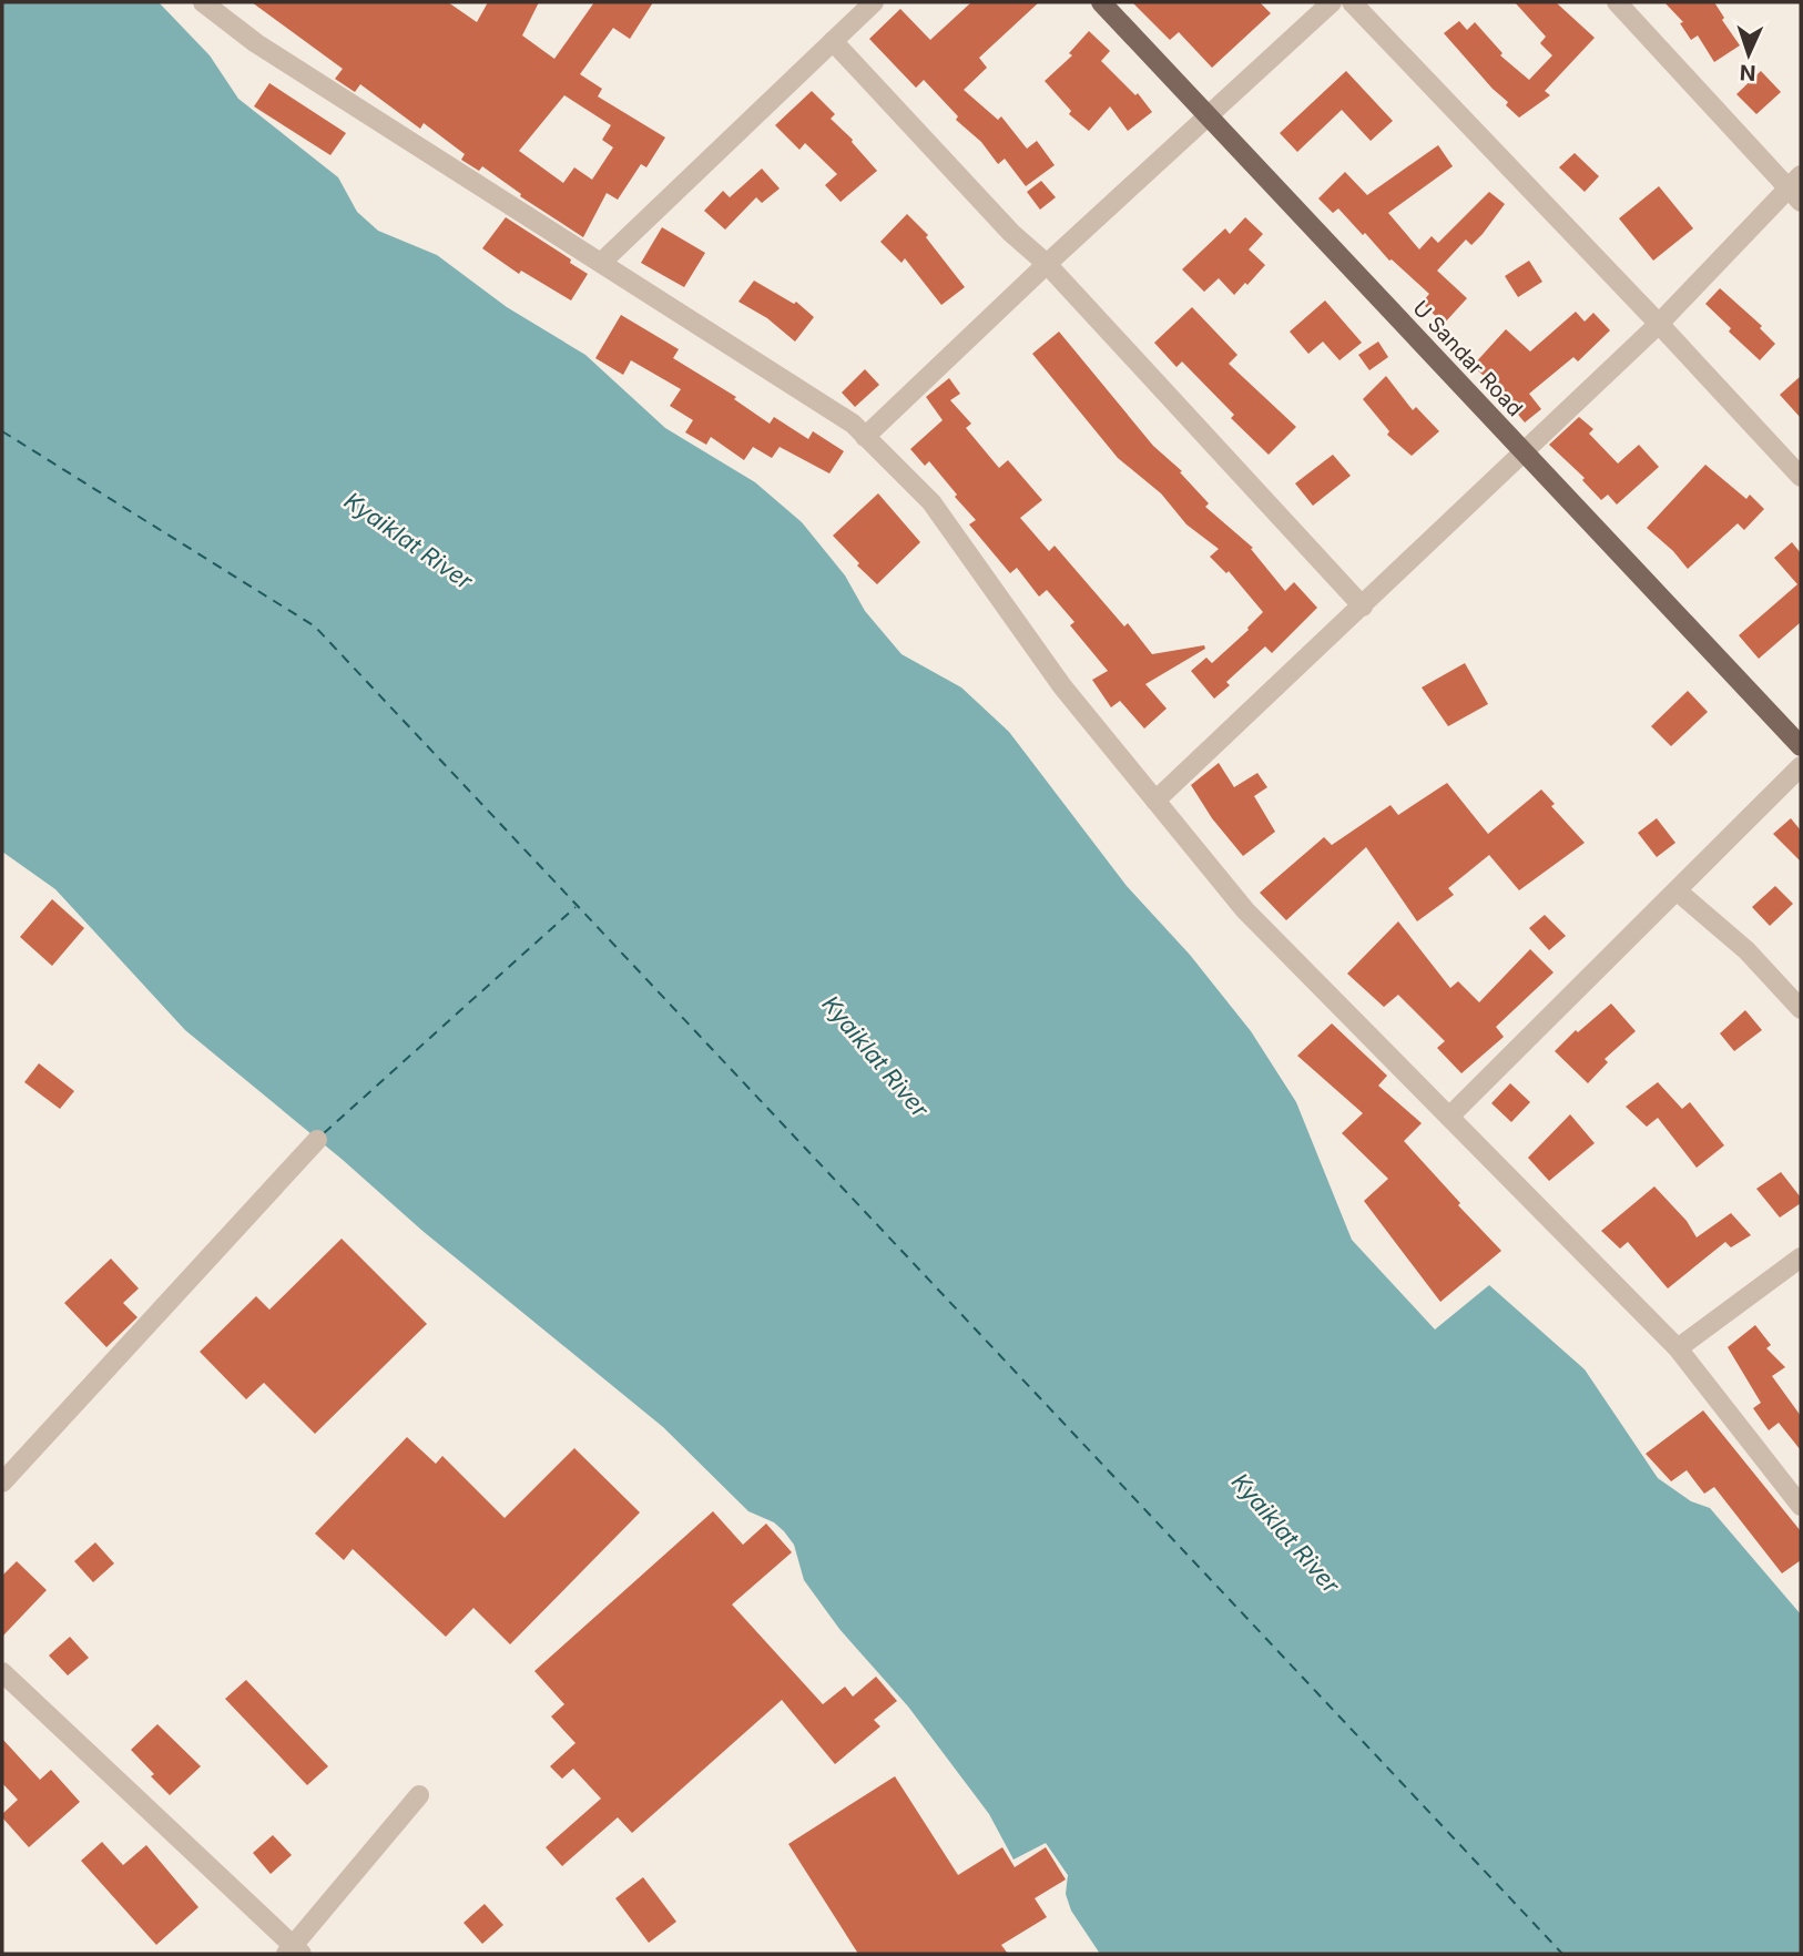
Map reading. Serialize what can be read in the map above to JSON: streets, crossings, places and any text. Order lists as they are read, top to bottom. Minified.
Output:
{"streets":{"main road":["U Sandar Road"]},"water":["Kyaiklat River"],"north":"bottom"}
